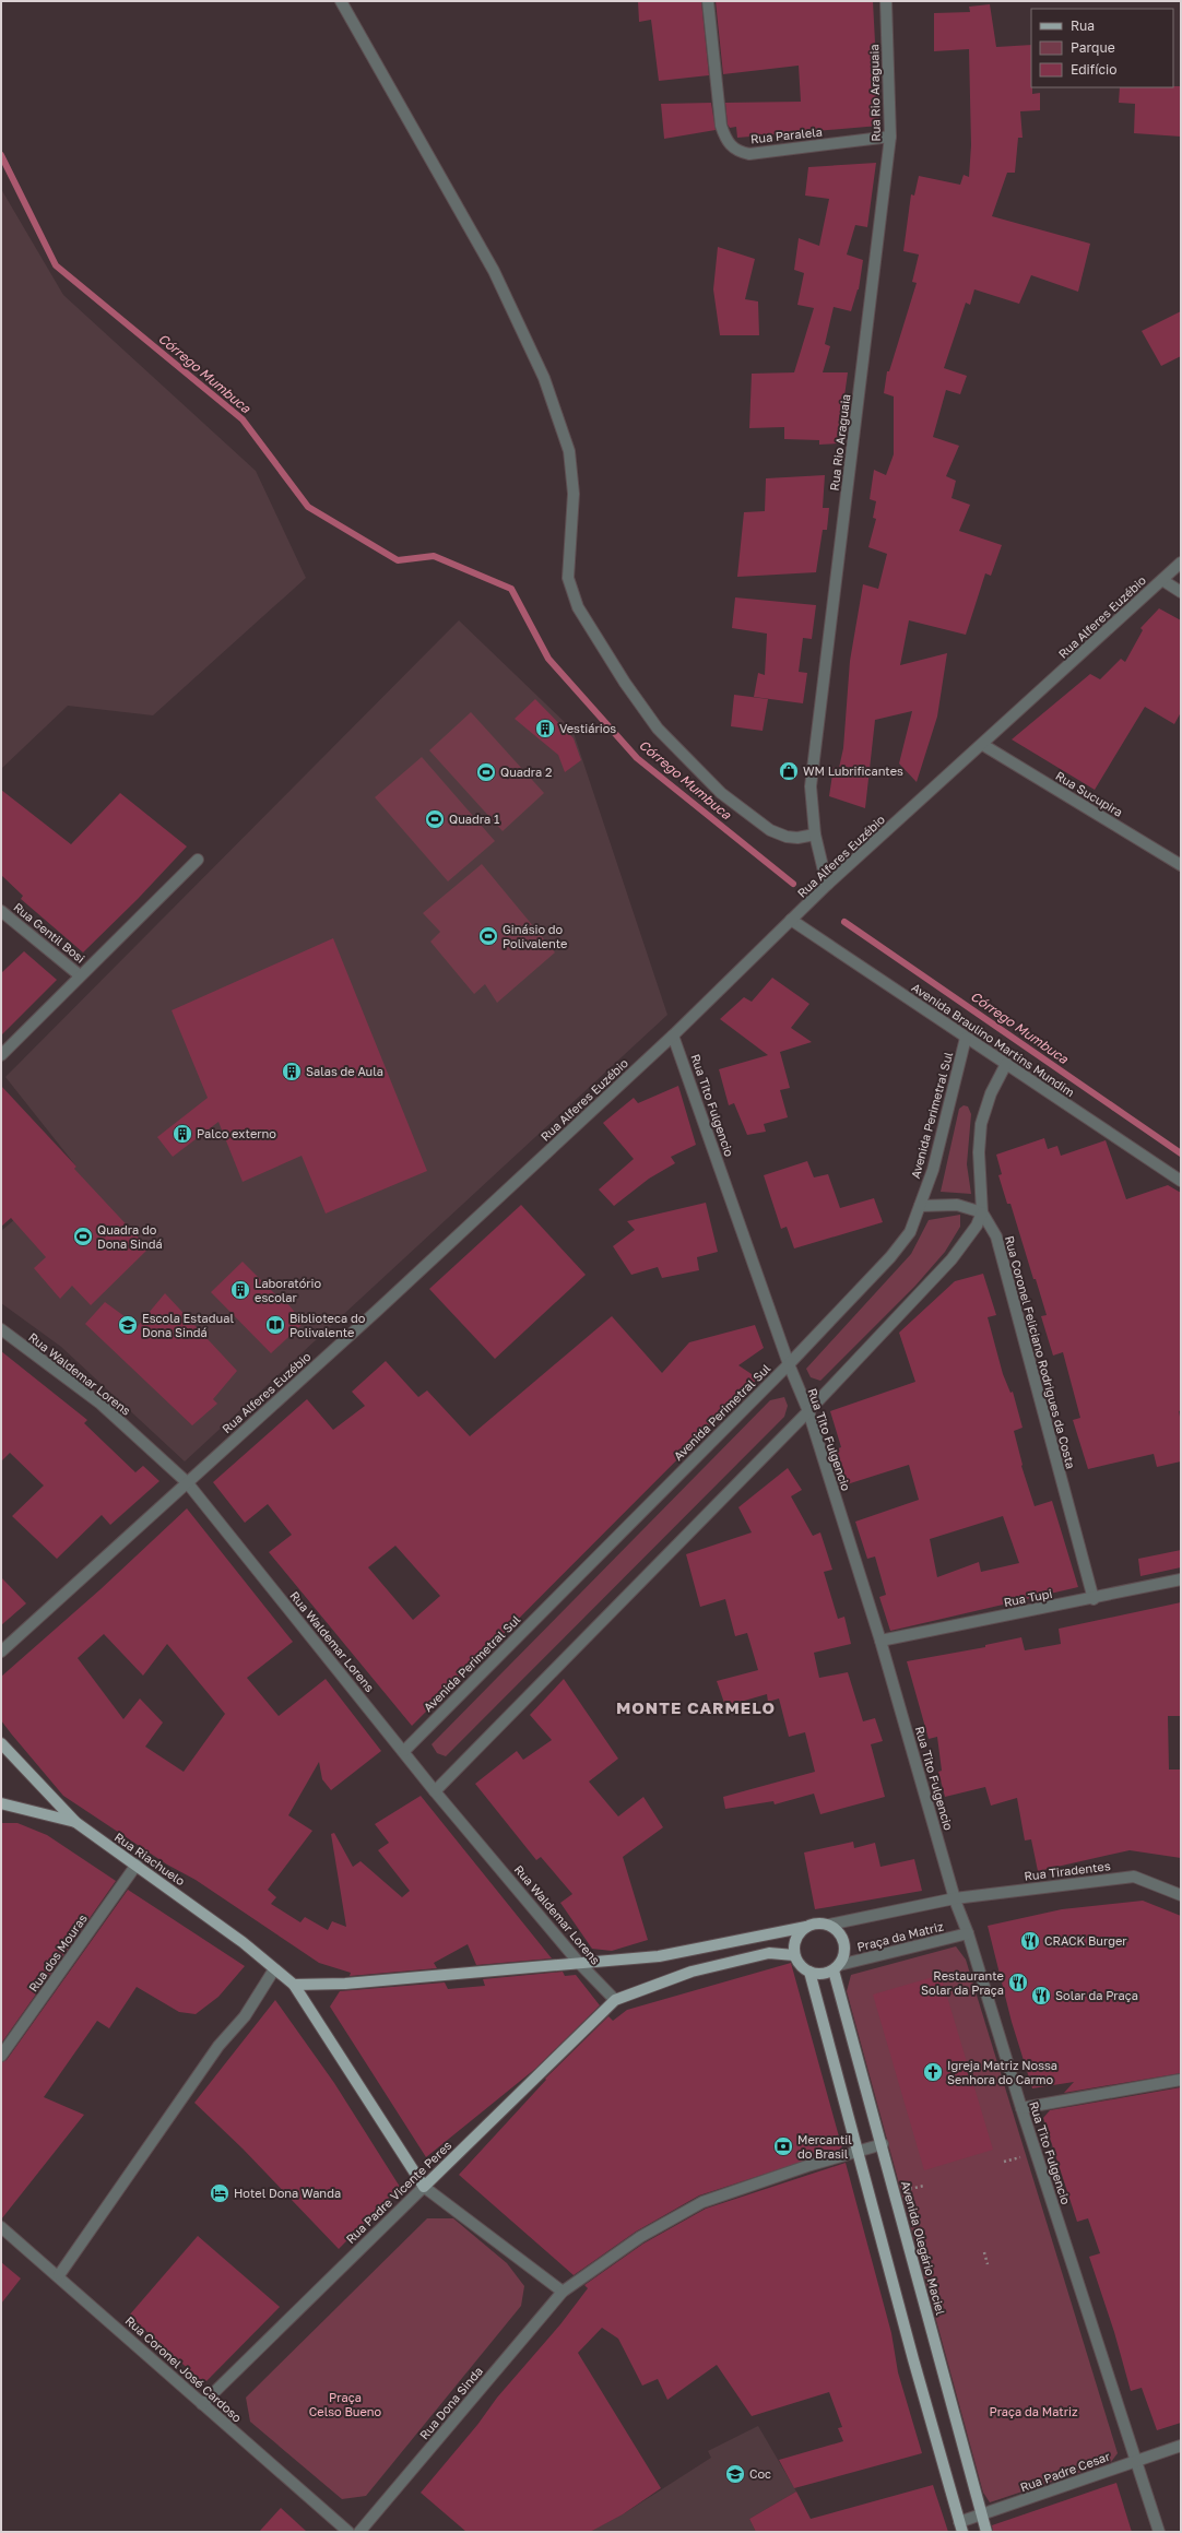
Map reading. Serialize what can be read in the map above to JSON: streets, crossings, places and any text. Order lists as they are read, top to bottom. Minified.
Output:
{"streets":{"main road":["Rua Riachuelo","Rua Padre Vicente Peres","Avenida Olegário Maciel"],"street":["Rua Rio Araguaia","Rua Paralela","Rua Alferes Euzébio","Rua Sucupira","Rua Gentil Bosi","Avenida Braulino Martins Mundim","Rua Tito Fulgencio","Avenida Perimetral Sul","Rua Coronel Feliciano Rodrigues da Costa","Rua Waldemar Lorens","Rua Tupi","Rua Tiradentes","Praça da Matriz","Rua dos Mouras","Rua Coronel José Cardoso","Rua Dona Sinda","Rua Padre Cesar"]},"crossings":[["Rua Rio Araguaia","Rua Paralela"],["Rua Rio Araguaia","Rua Alferes Euzébio"],["Rua Alferes Euzébio","Rua Sucupira"],["Rua Alferes Euzébio","Avenida Braulino Martins Mundim"],["Rua Alferes Euzébio","Rua Tito Fulgencio"],["Rua Alferes Euzébio","Rua Waldemar Lorens"],["Avenida Braulino Martins Mundim","Avenida Perimetral Sul"],["Avenida Braulino Martins Mundim","Rua Coronel Feliciano Rodrigues da Costa"],["Rua Tito Fulgencio","Avenida Perimetral Sul"],["Rua Tito Fulgencio","Rua Tupi"],["Rua Tito Fulgencio","Rua Tiradentes"],["Rua Tito Fulgencio","Praça da Matriz"],["Rua Tito Fulgencio","Rua Padre Cesar"],["Avenida Perimetral Sul","Rua Waldemar Lorens"],["Rua Coronel Feliciano Rodrigues da Costa","Rua Tupi"],["Rua Waldemar Lorens","Rua Padre Vicente Peres"],["Rua Riachuelo","Rua dos Mouras"],["Rua Riachuelo","Rua Padre Vicente Peres"],["Rua Tiradentes","Praça da Matriz"],["Rua Tiradentes","Avenida Olegário Maciel"],["Praça da Matriz","Avenida Olegário Maciel"],["Rua Padre Vicente Peres","Rua Coronel José Cardoso"],["Avenida Olegário Maciel","Rua Dona Sinda"],["Avenida Olegário Maciel","Rua Padre Cesar"]],"districts":["MONTE CARMELO"],"water":["Córrego Mumbuca"],"parks":["Praça Celso Bueno","Praça da Matriz"],"places":{"building":["Vestiários","Salas de Aula","Palco externo","Laboratório escolar"],"shop":["WM Lubrificantes"],"sports":["Quadra 2","Quadra 1","Ginásio do Polivalente","Quadra do Dona Sindá"],"school or university":["Escola Estadual Dona Sindá","Coc"],"library":["Biblioteca do Polivalente"],"restaurant":["CRACK Burger","Restaurante Solar da Praça","Solar da Praça"],"church":["Igreja Matriz Nossa Senhora do Carmo"],"bank":["Mercantil do Brasil"],"hotel":["Hotel Dona Wanda"]},"legend":["Rua","Parque","Edifício"]}
